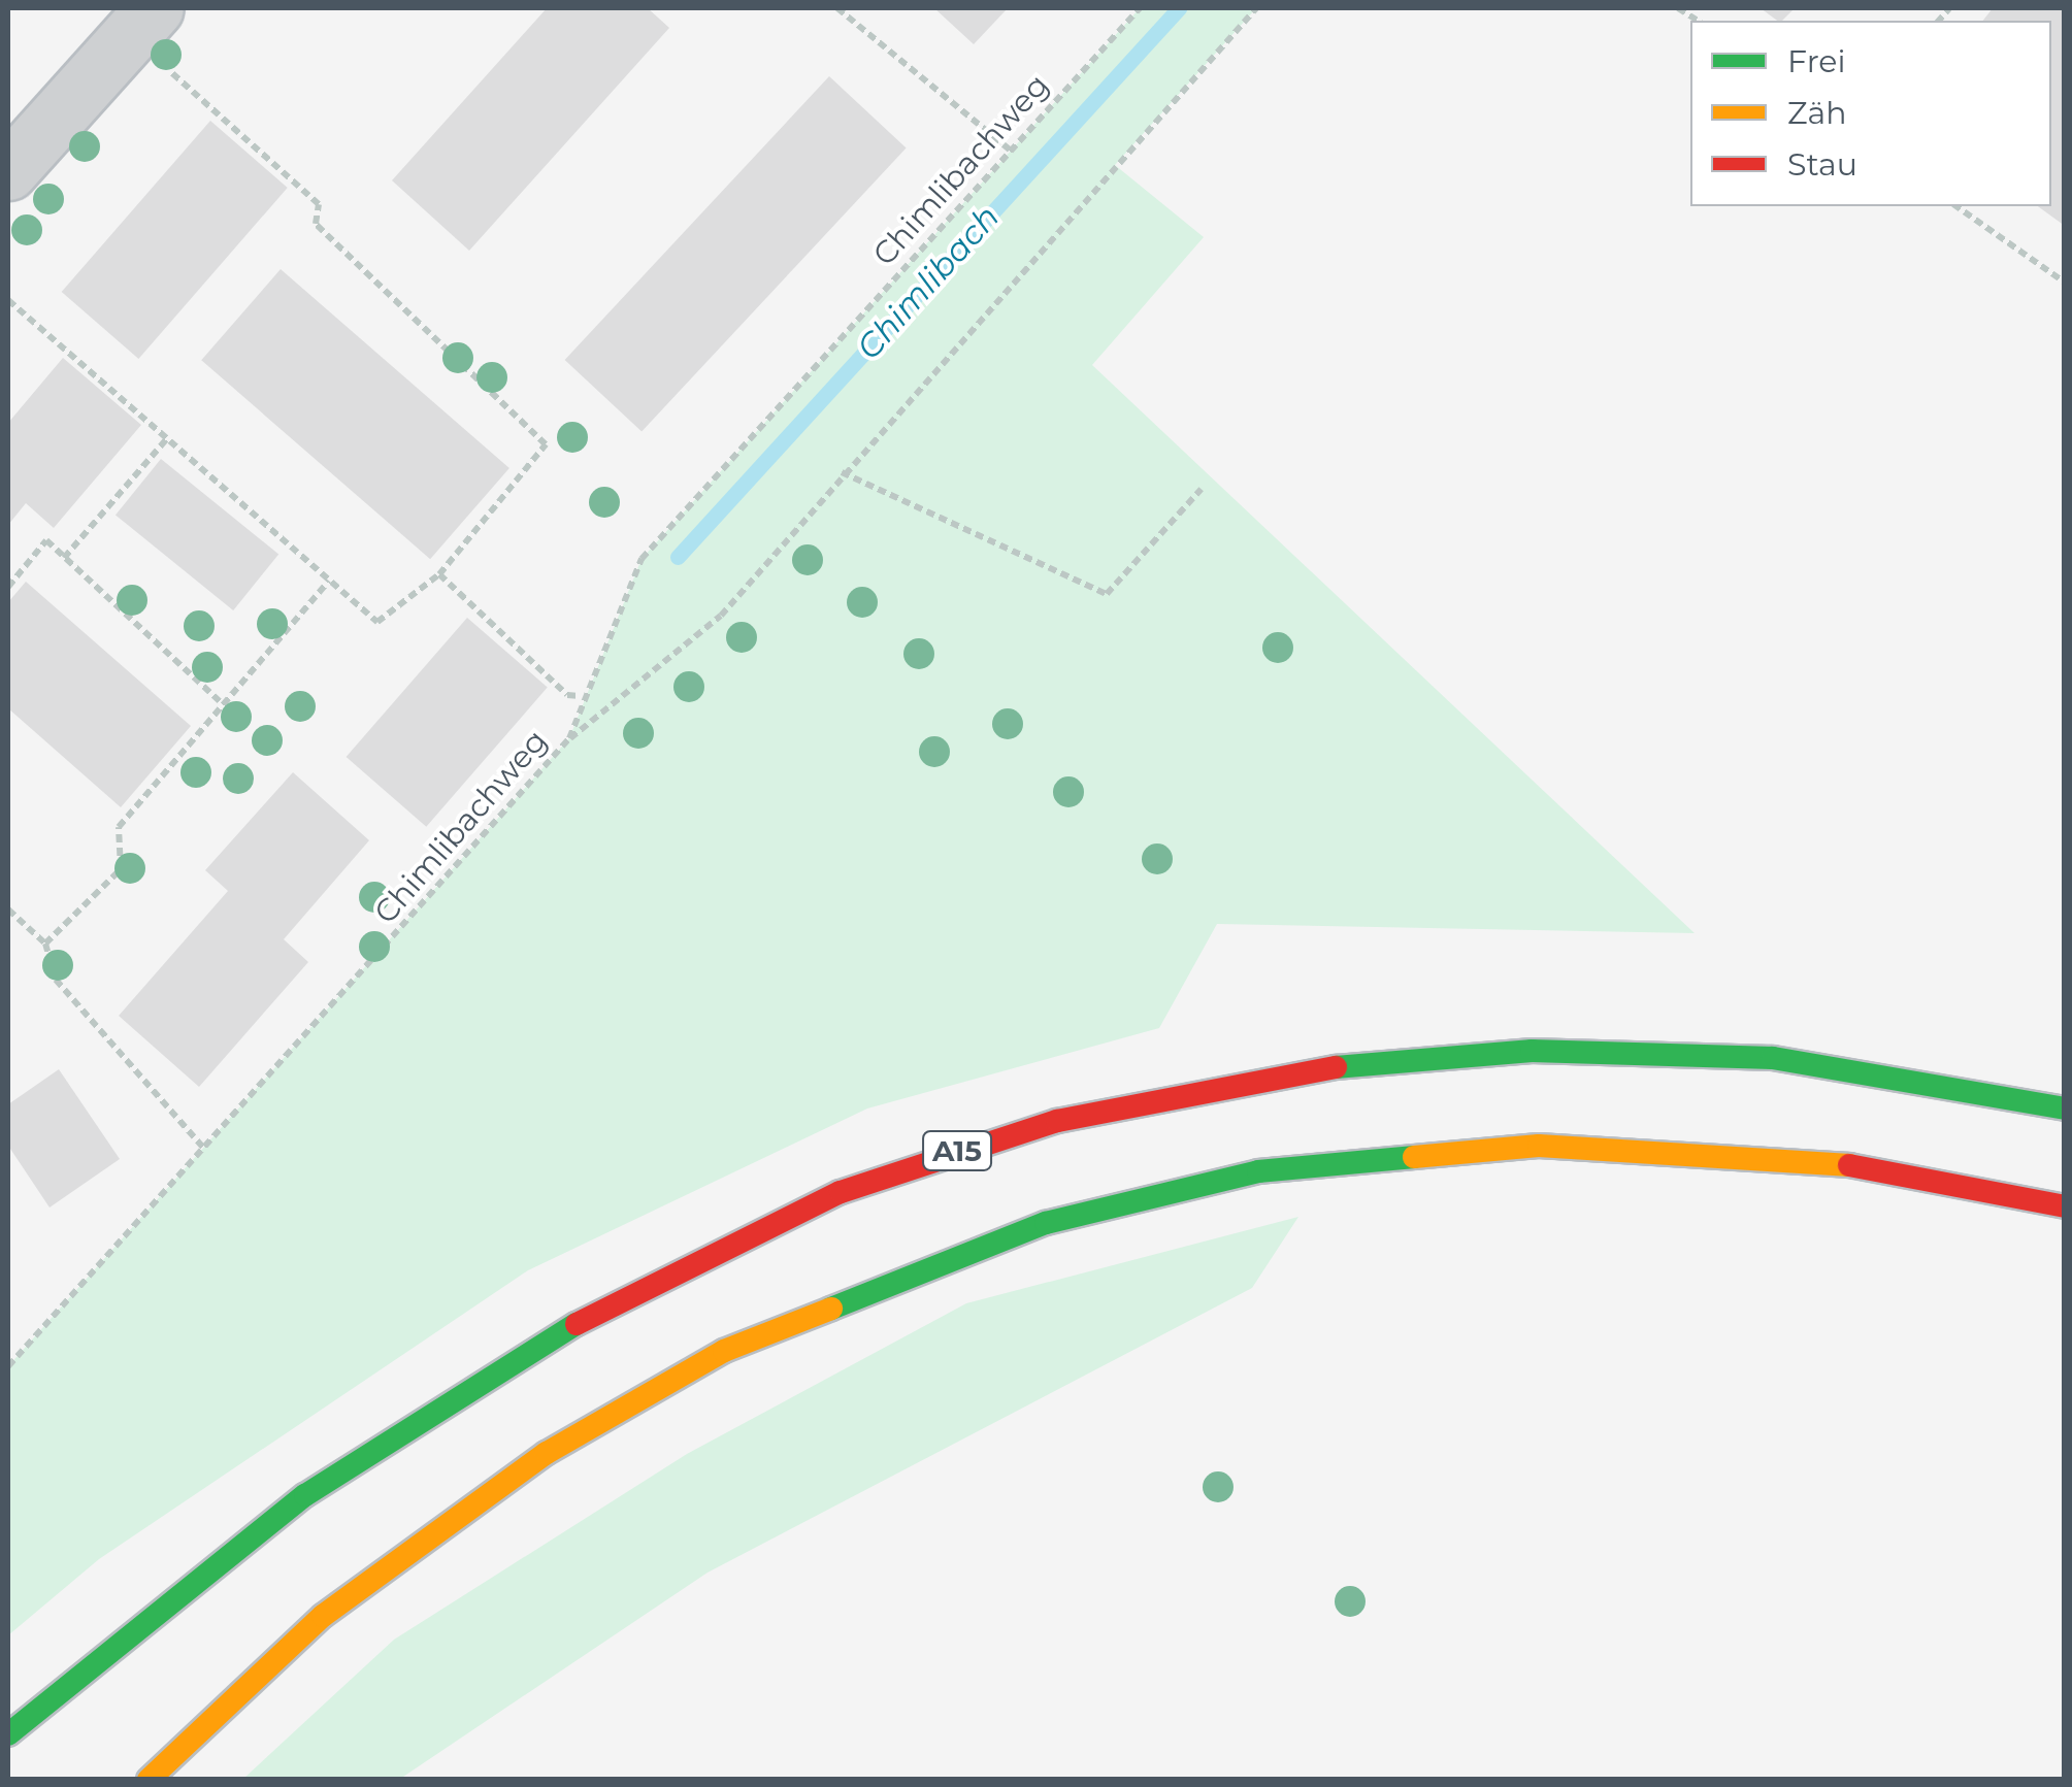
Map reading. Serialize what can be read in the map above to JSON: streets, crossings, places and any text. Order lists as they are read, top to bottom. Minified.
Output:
{"streets":{"highway":["A15"],"path":["Chimlibachweg"]},"water":["Chimlibach"],"legend":["Frei","Zäh","Stau"]}
